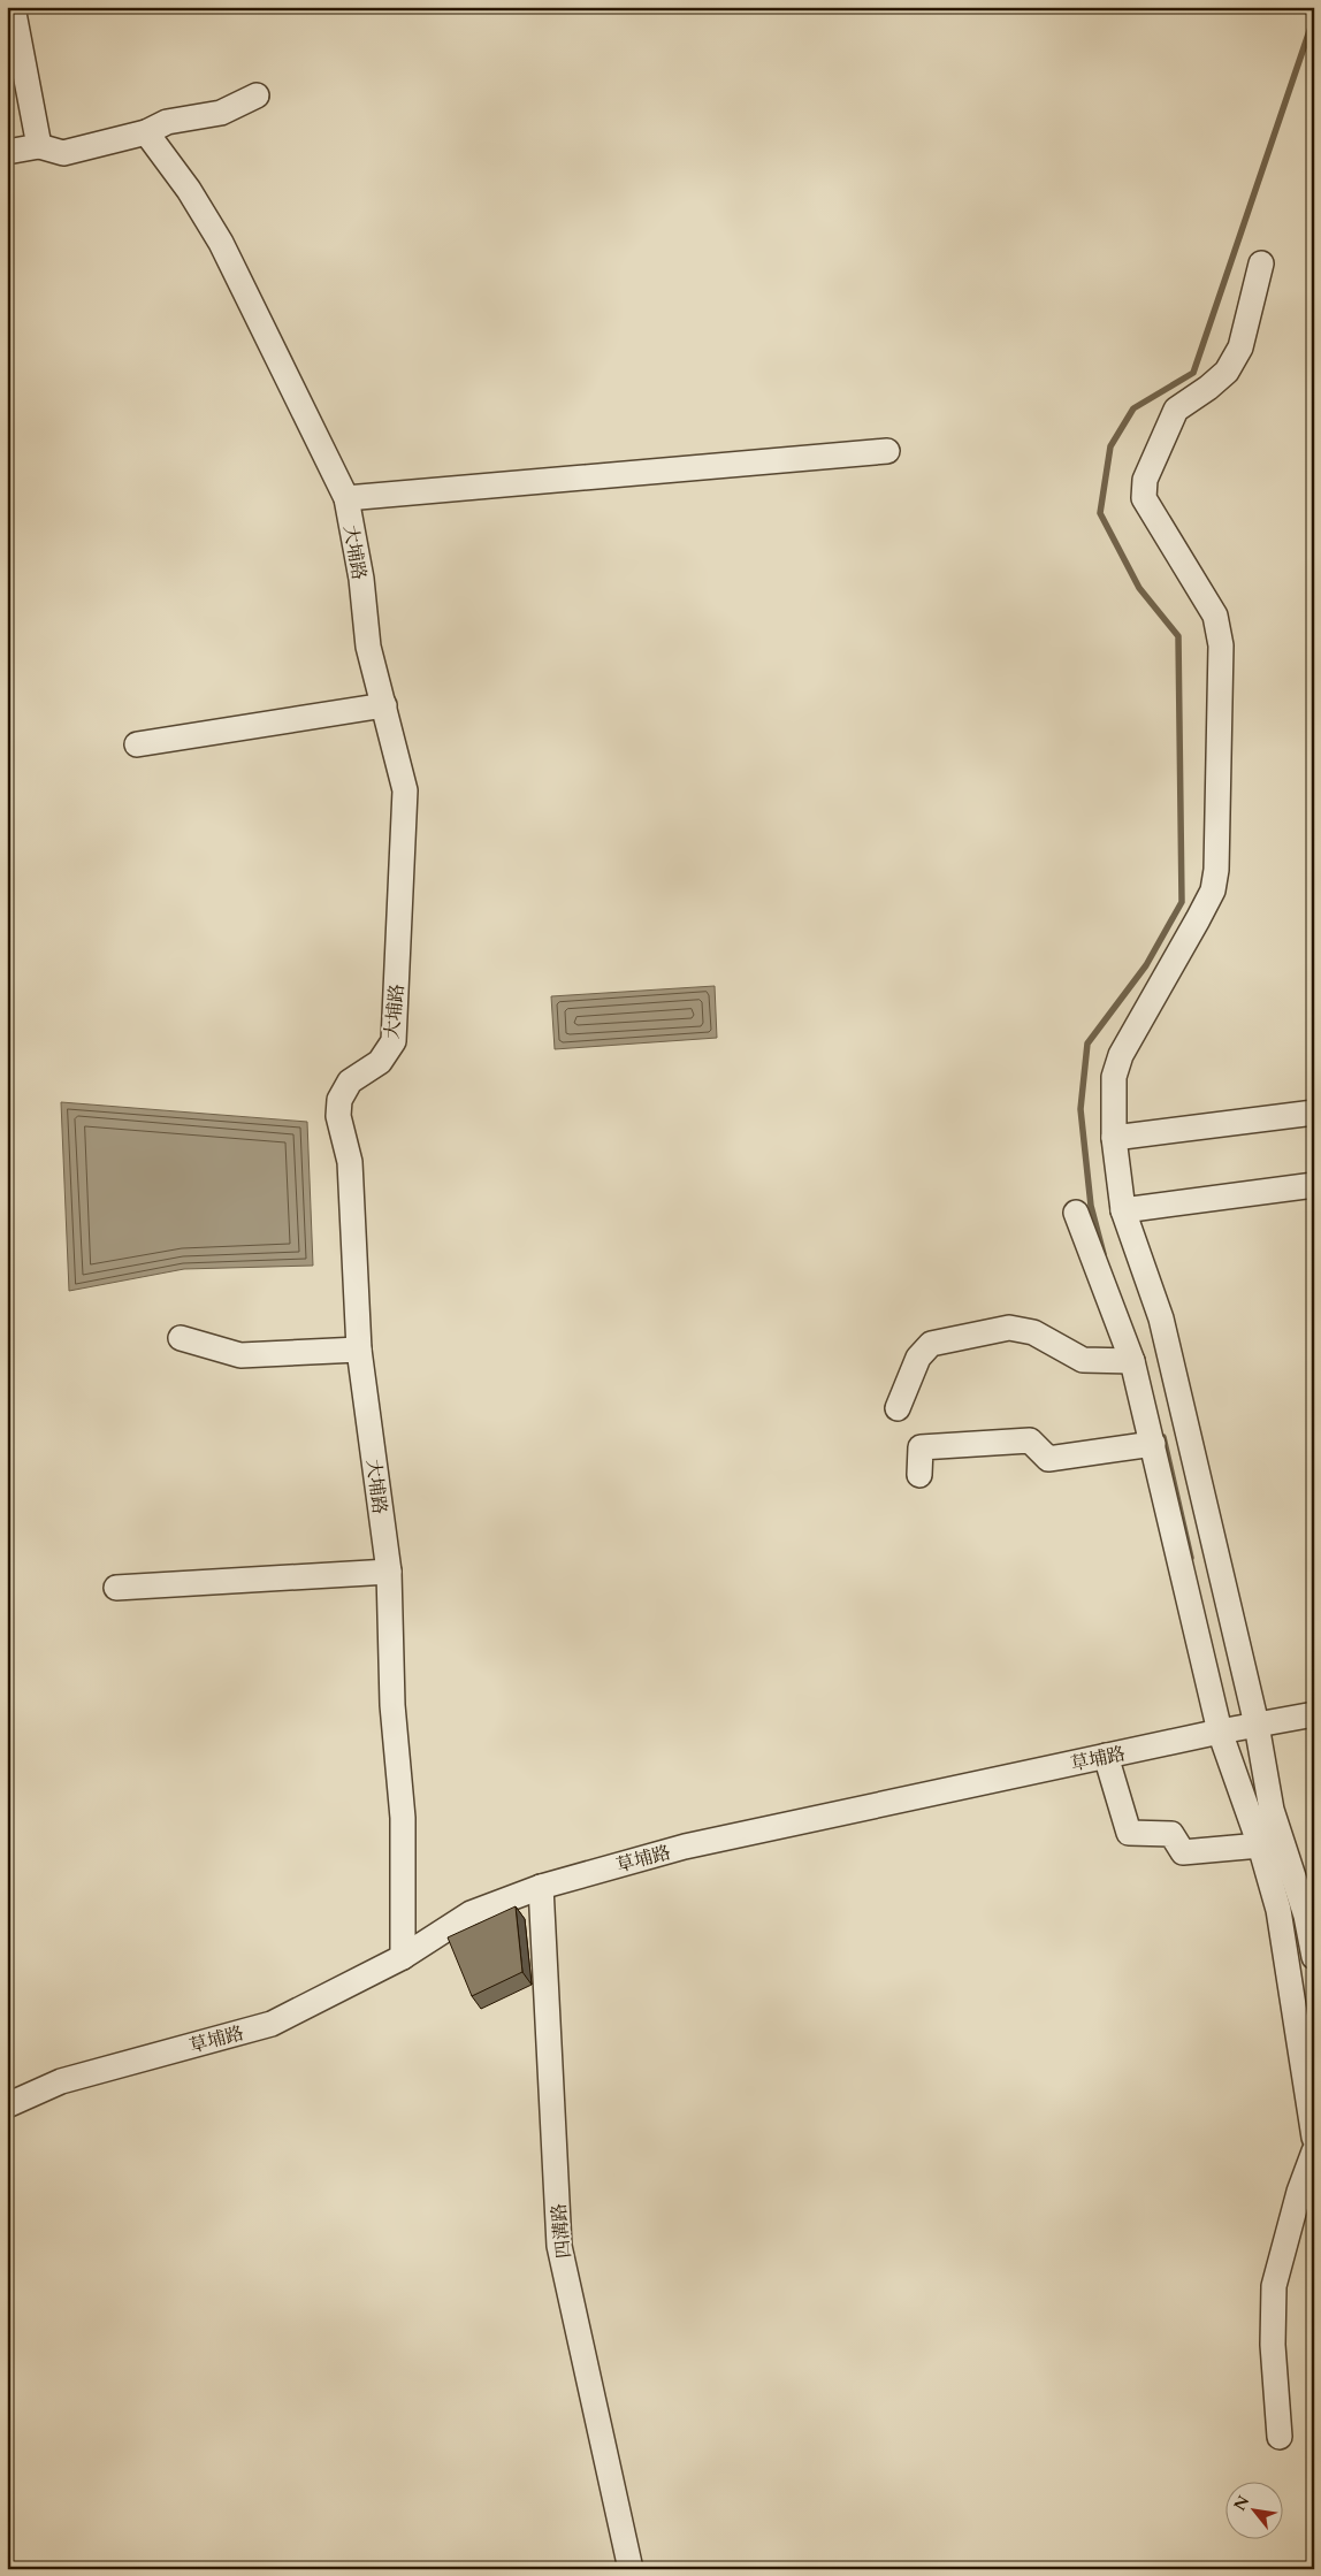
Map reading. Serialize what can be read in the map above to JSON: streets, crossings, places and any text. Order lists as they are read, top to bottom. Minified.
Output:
{"streets":{"street":["大埔路","草埔路","四溝路"]},"crossings":[["大埔路","草埔路"],["草埔路","四溝路"]],"north":"top left"}
